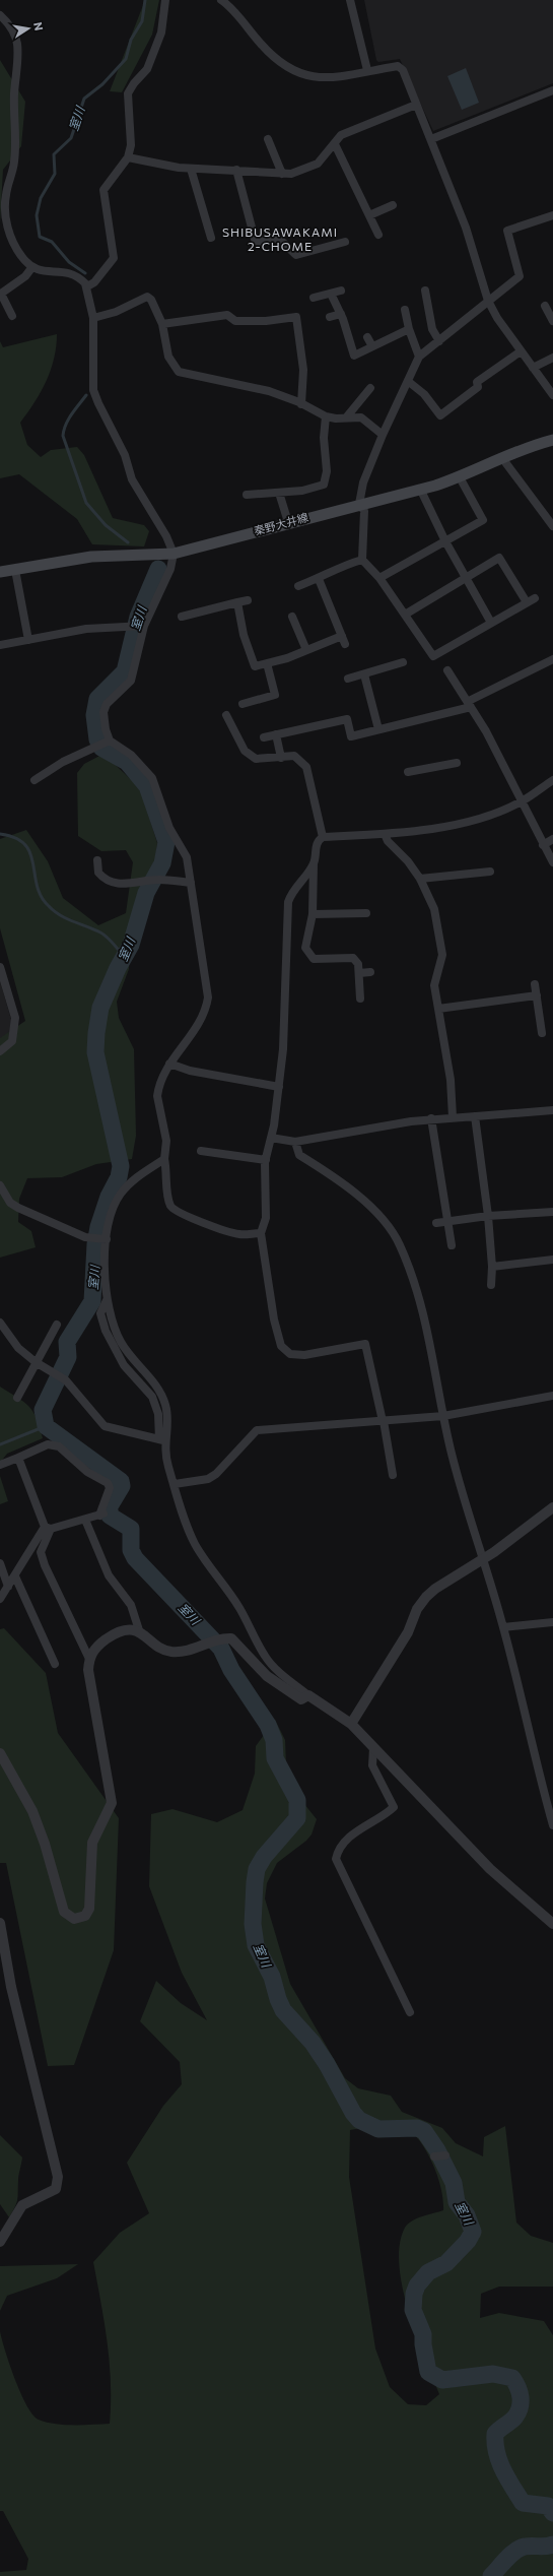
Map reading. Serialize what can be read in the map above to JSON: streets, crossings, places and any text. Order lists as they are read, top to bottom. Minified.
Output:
{"streets":{"main road":["秦野大井線"]},"districts":["SHIBUSAWAKAMI 2-CHOME"],"water":["室川"],"north":"right"}
